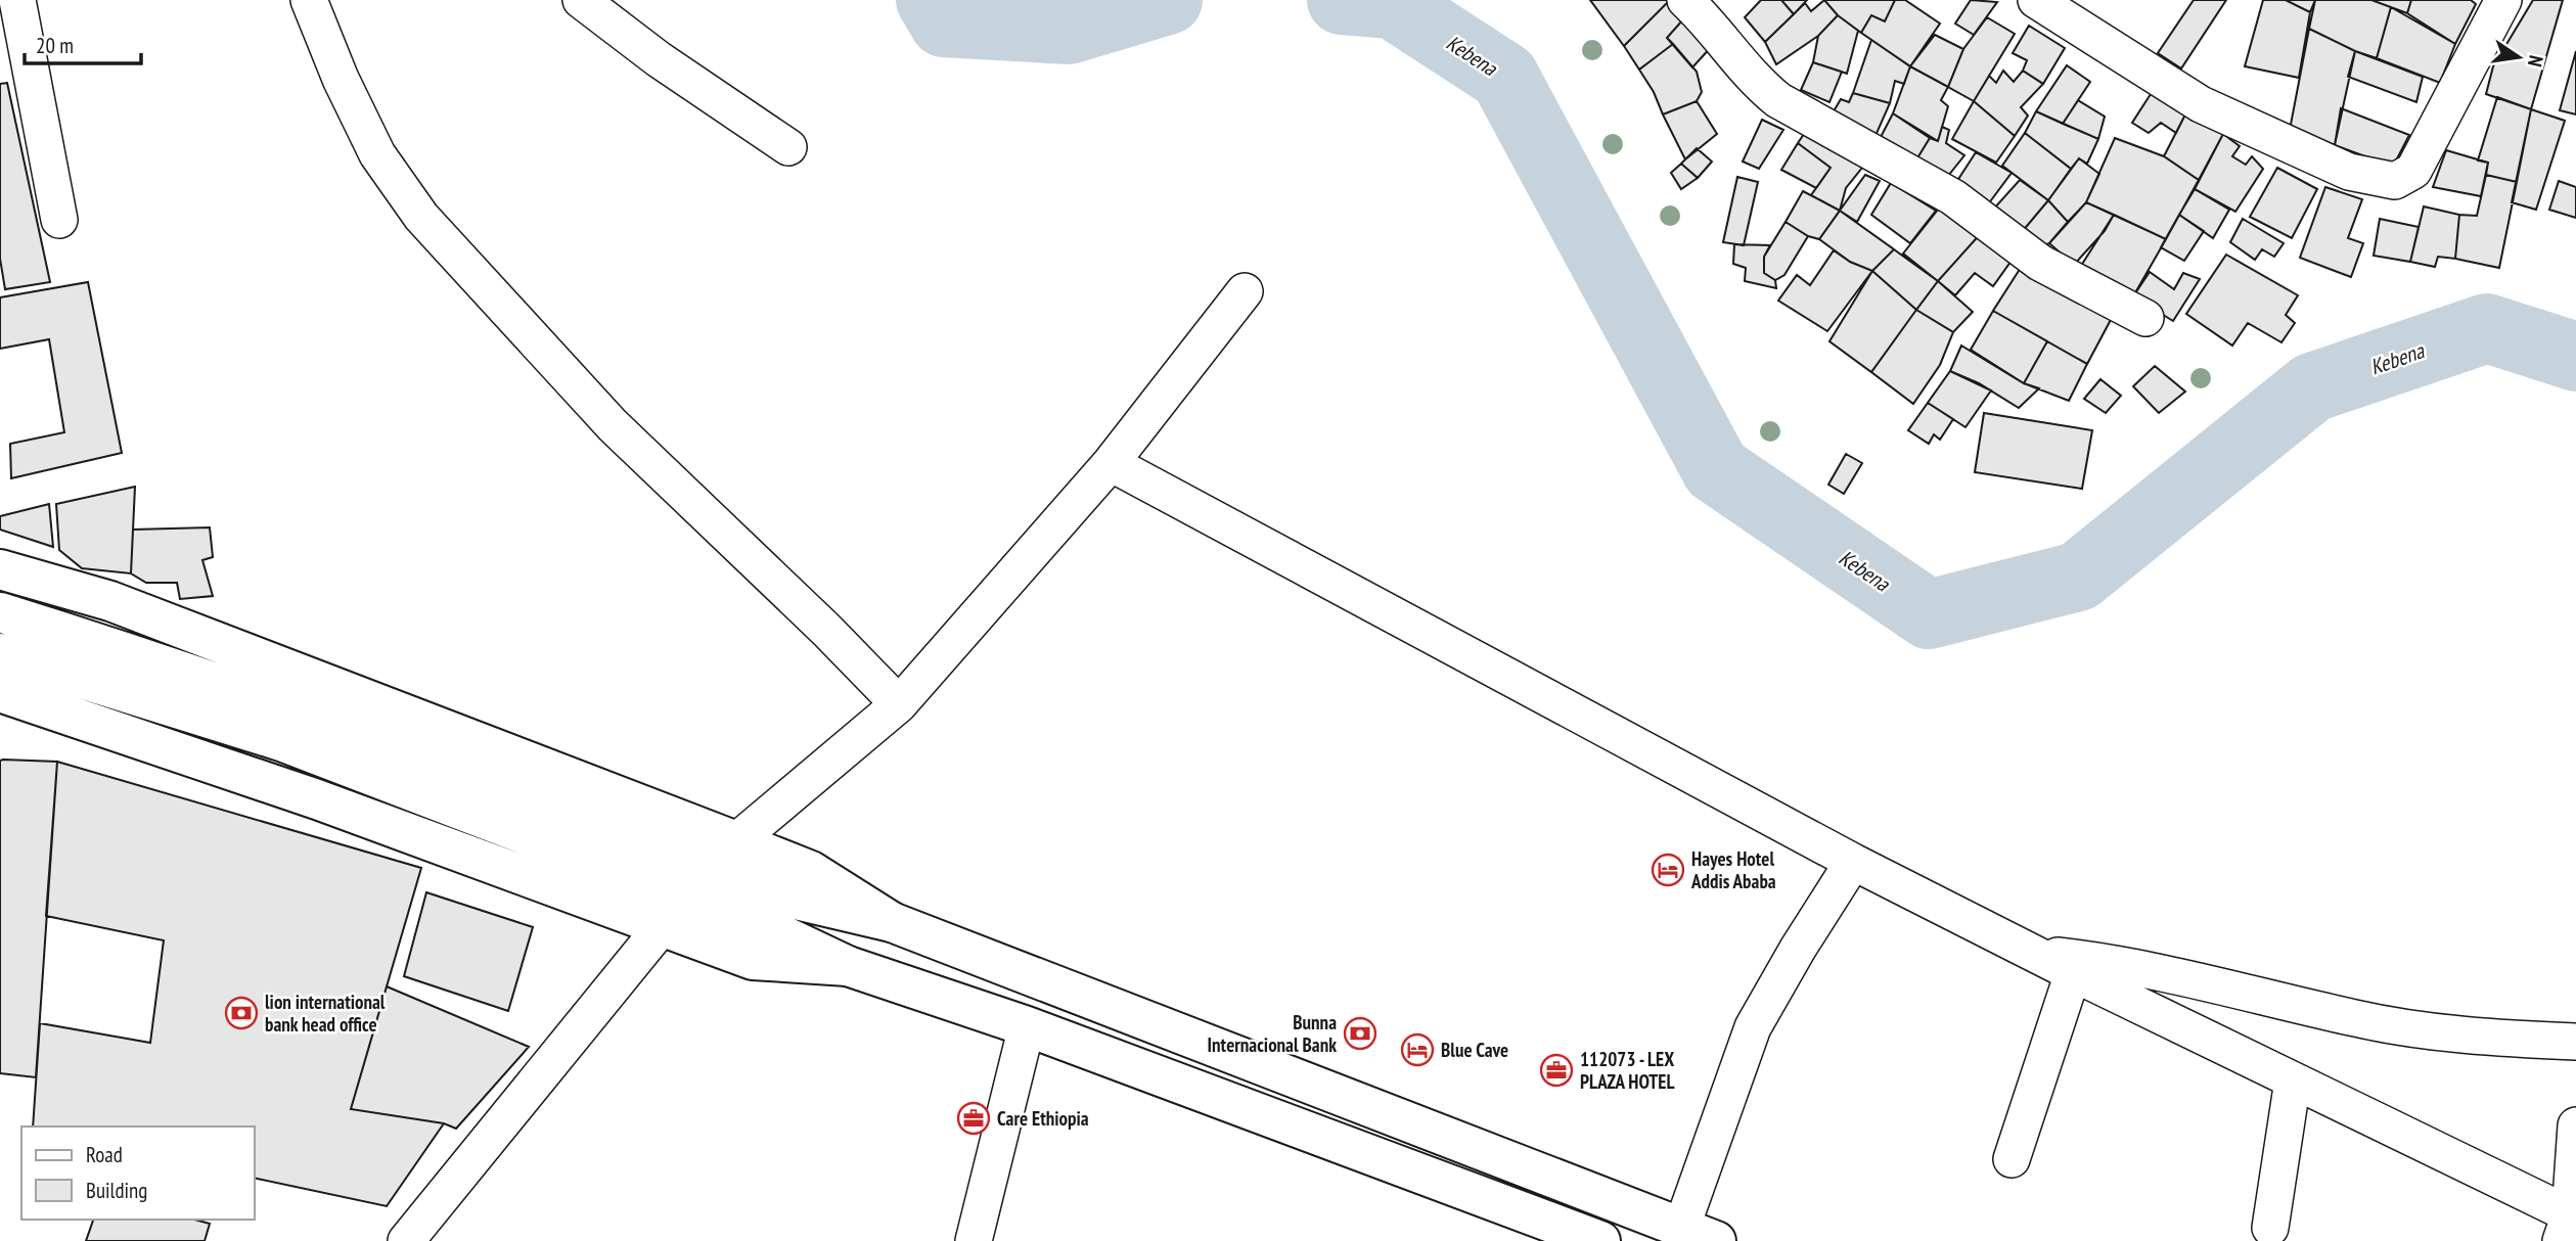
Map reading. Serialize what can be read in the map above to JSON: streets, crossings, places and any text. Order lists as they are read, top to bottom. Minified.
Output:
{"water":["Kebena"],"places":{"hotel":["Hayes Hotel Addis Ababa","Blue Cave"],"bank":["lion international bank head office","Bunna Internacional Bank"],"office":["112073 - LEX PLAZA HOTEL","Care Ethiopia"]},"legend":["Road","Building"],"scale_bar":"20 m","north":"right"}
